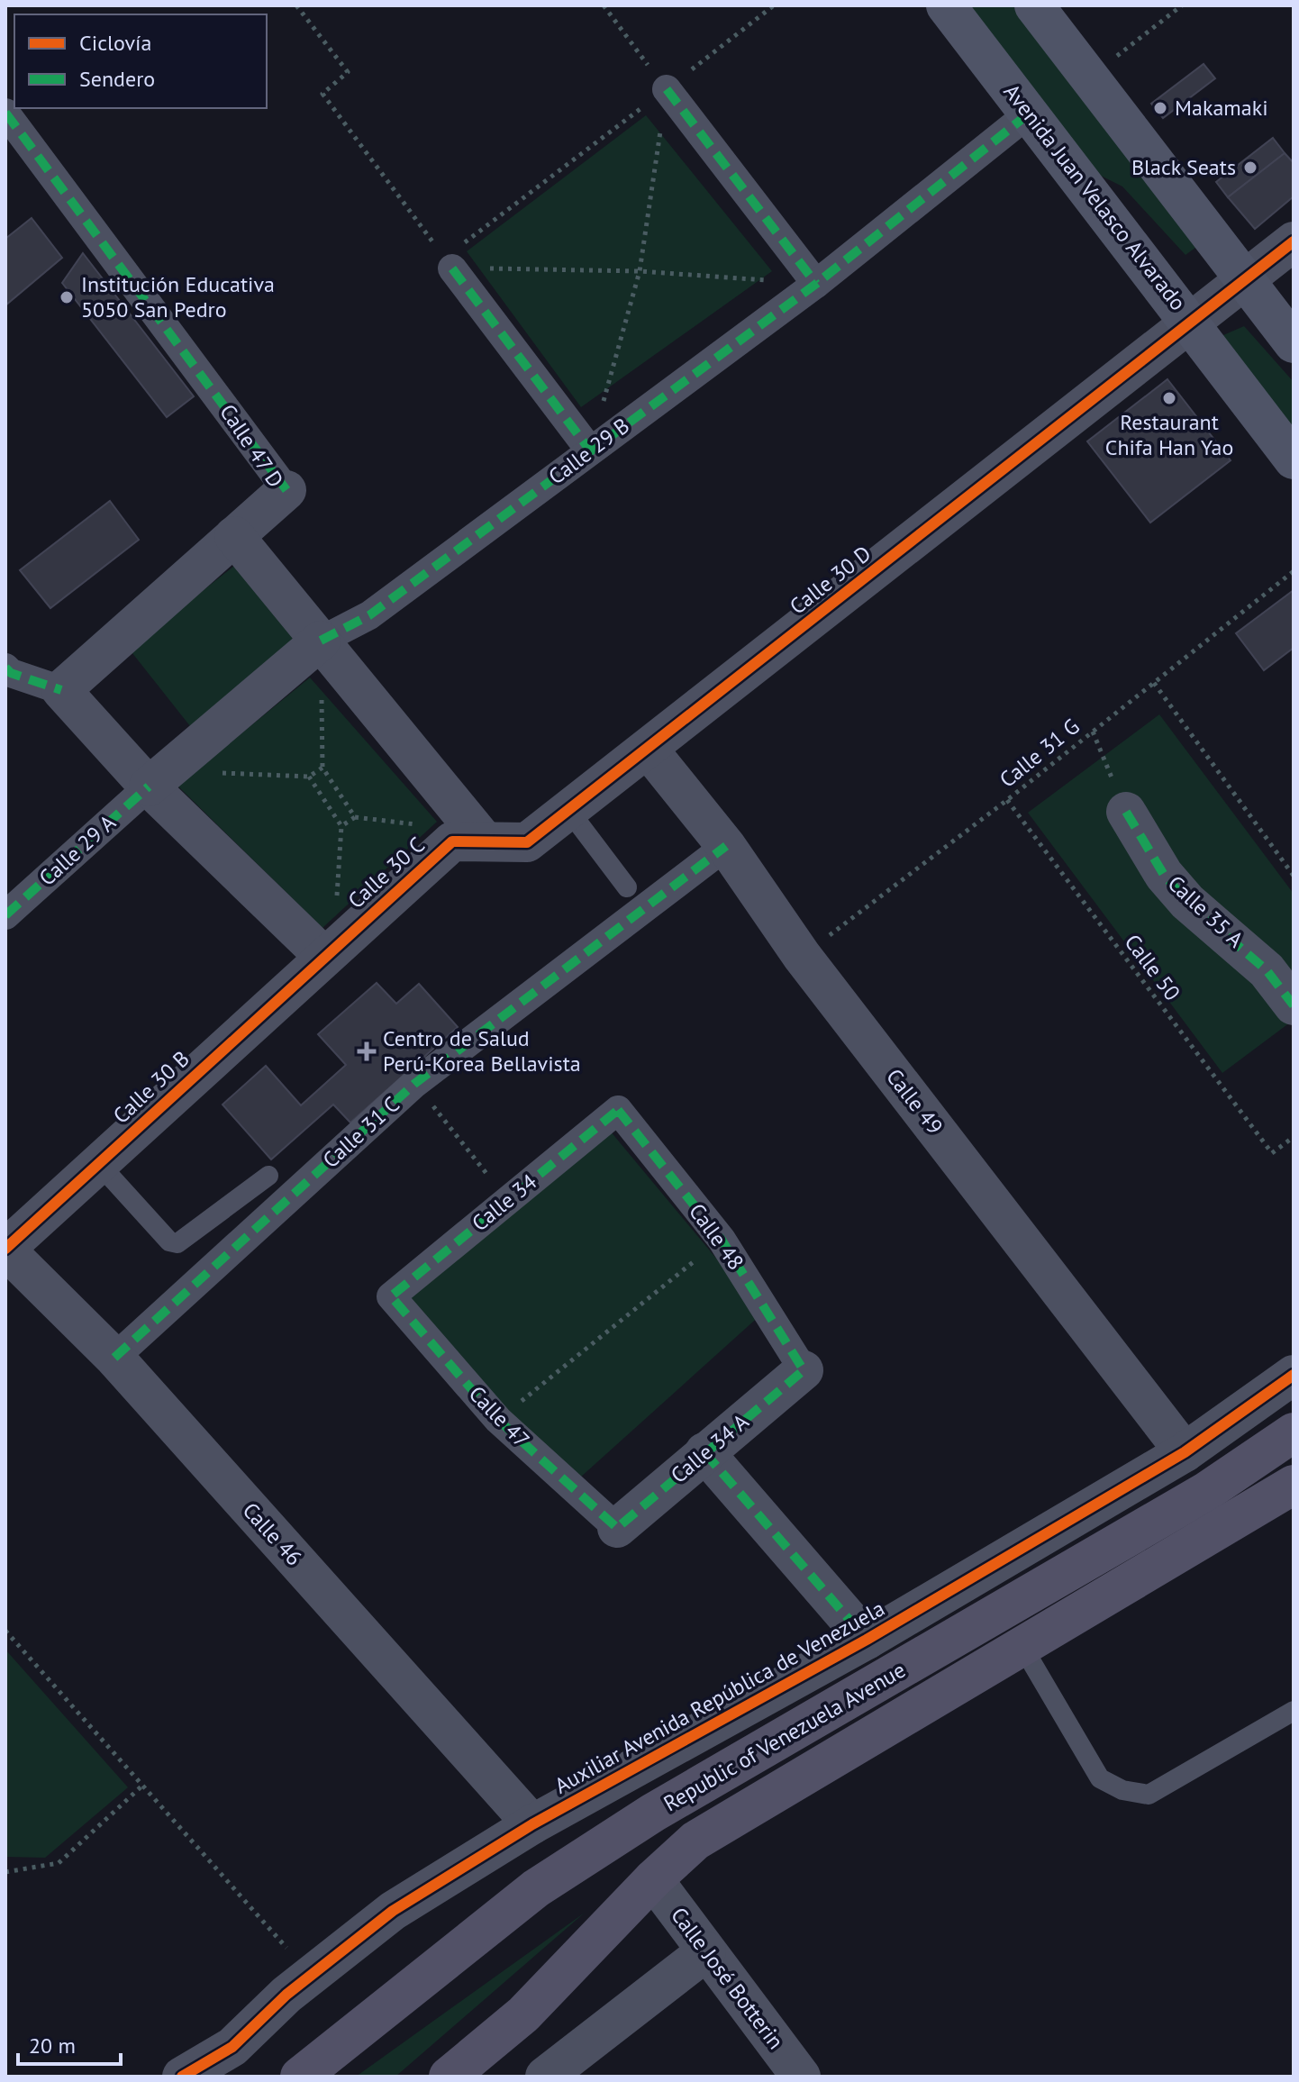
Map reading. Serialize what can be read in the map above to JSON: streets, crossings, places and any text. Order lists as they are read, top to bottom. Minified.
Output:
{"streets":{"main road":["Avenida Juan Velasco Alvarado","Republic of Venezuela Avenue"],"street":["Calle 47 D","Calle 29 B","Calle 30 D","Calle 29 A","Calle 30 C","Calle 35 A","Calle 30 B","Calle 49","Calle 31 C","Calle 34","Calle 48","Calle 47","Calle 34 A","Calle 46","Auxiliar Avenida República de Venezuela","Calle José Botterin"],"path":["Calle 31 G","Calle 50"]},"crossings":[["Avenida Juan Velasco Alvarado","Calle 29 B"],["Avenida Juan Velasco Alvarado","Calle 30 D"],["Calle 29 B","Calle 29 A"],["Calle 30 D","Calle 30 C"],["Calle 30 D","Calle 49"],["Calle 31 G","Calle 50"],["Calle 31 G","Calle 49"],["Calle 30 C","Calle 30 B"],["Calle 30 B","Calle 46"],["Calle 49","Calle 31 C"],["Calle 49","Auxiliar Avenida República de Venezuela"],["Calle 31 C","Calle 46"],["Calle 34","Calle 48"],["Calle 34","Calle 47"],["Calle 48","Calle 34 A"],["Calle 47","Calle 34 A"],["Calle 46","Auxiliar Avenida República de Venezuela"],["Republic of Venezuela Avenue","Calle José Botterin"]],"places":{"other":["Makamaki","Black Seats","Institución Educativa 5050 San Pedro","Restaurant Chifa Han Yao"],"health":["Centro de Salud Perú-Korea Bellavista"]},"legend":["Ciclovía","Sendero"],"scale_bar":"20 m"}
